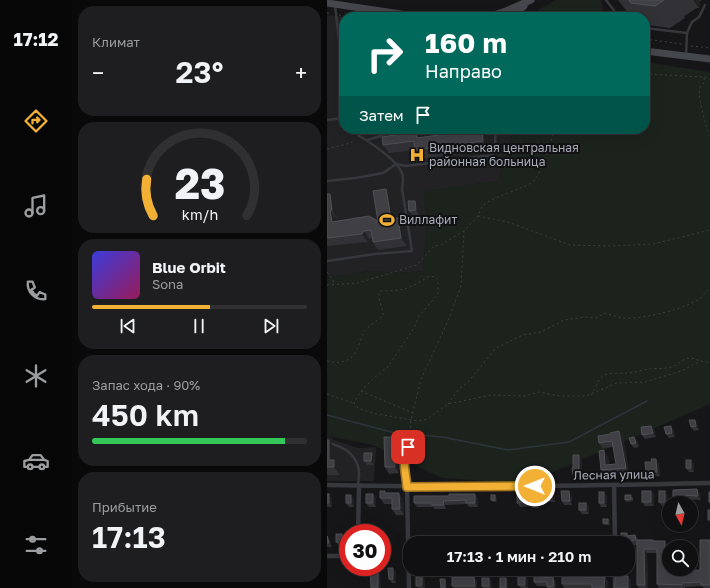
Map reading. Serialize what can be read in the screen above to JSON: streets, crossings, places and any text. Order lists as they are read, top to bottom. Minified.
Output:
{"streets":{"street":["Лесная улица"]},"places":{"hospital":["Видновская центральная районная больница"],"sports":["Виллафит"]},"north":"bottom","page":{"tabs":"17:12","tile":["Климат",["Запас хода · 90%","450 km"],["Прибытие","17:13"]],"turn":["160 m","Направо"],"heat":["−","23°","+"],"then":"Затем","song":["Blue Orbit","Sona"],"limit":"30","trip":"17:13 · 1 мин · 210 m","gauge":["23","km/h"]}}
